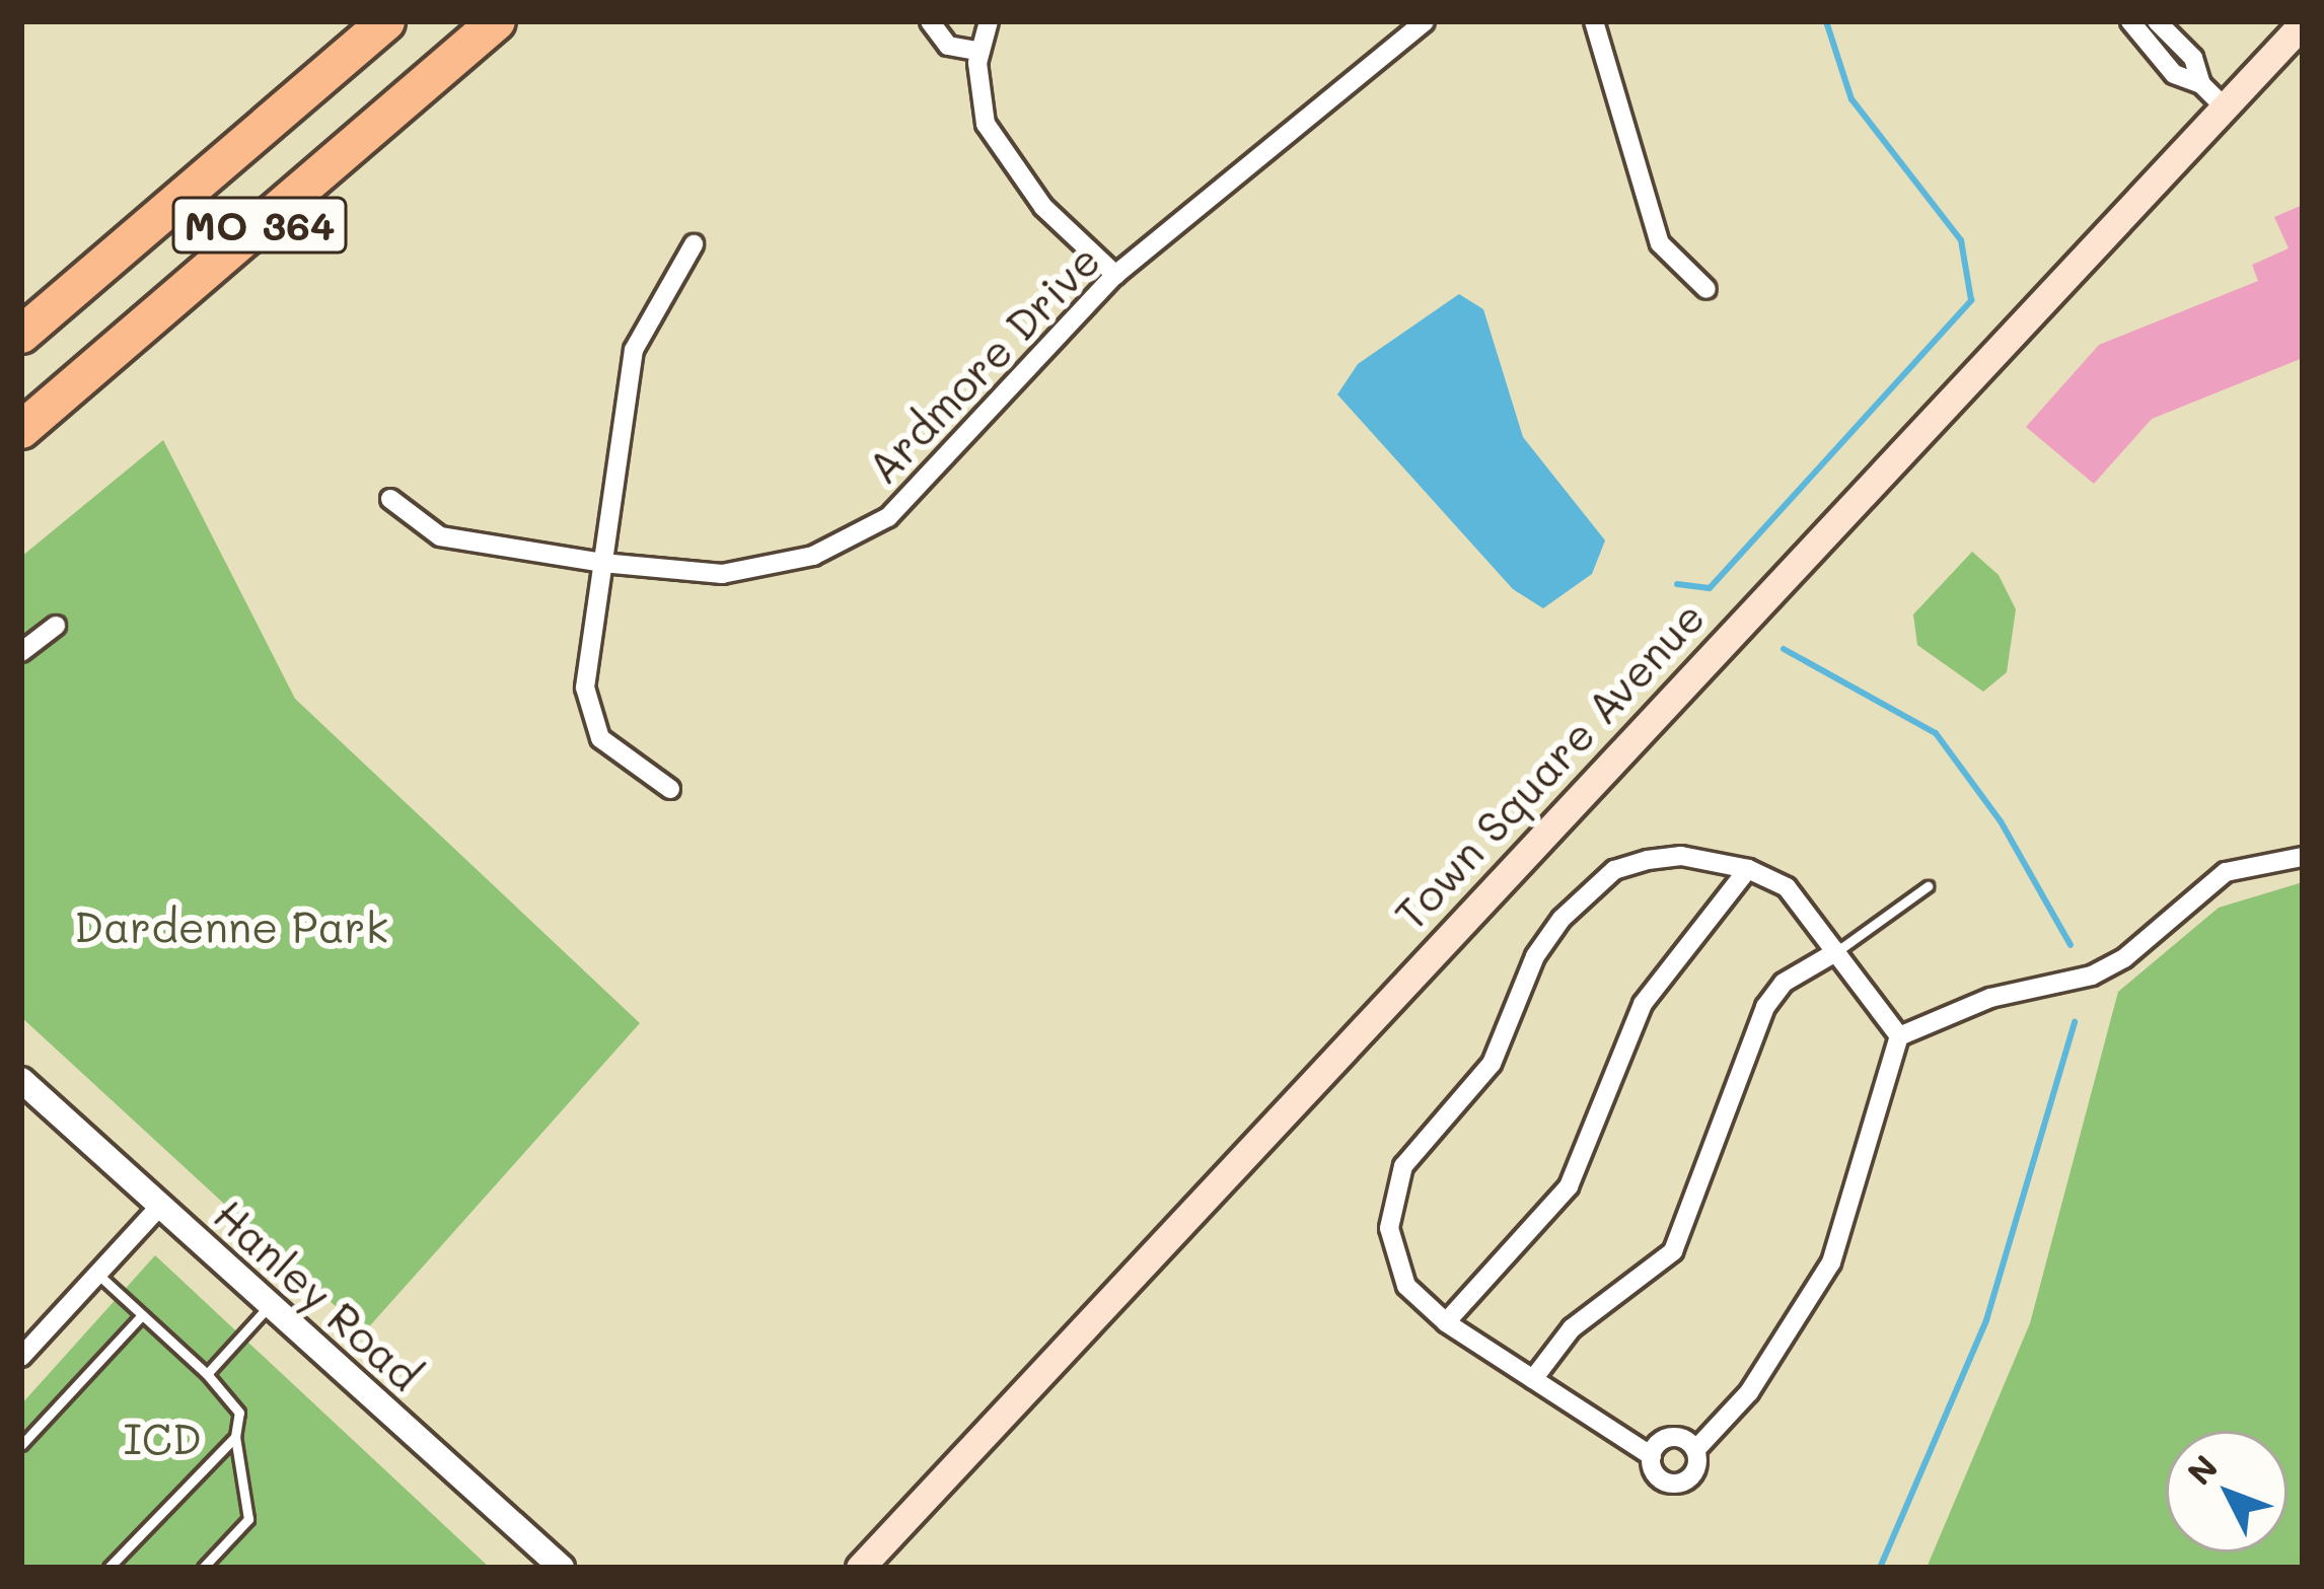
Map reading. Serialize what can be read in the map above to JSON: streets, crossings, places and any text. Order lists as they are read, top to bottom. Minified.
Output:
{"streets":{"highway":["MO 364"],"main road":["Town Square Avenue"],"street":["Ardmore Drive","Hanley Road"]},"parks":["Dardenne Park","ICD"],"north":"top left"}
